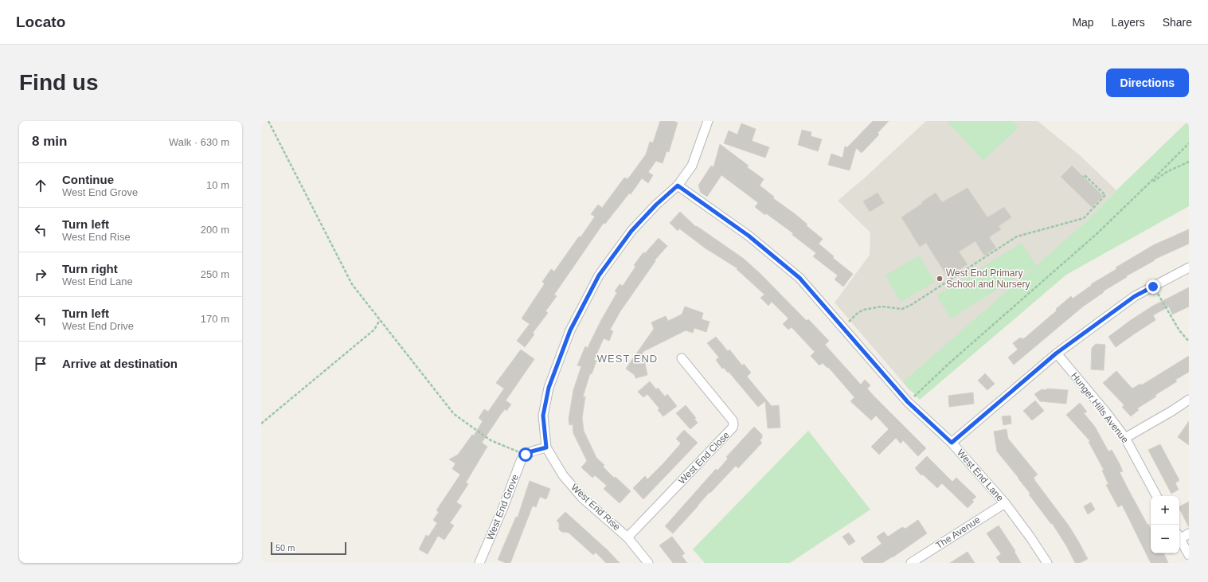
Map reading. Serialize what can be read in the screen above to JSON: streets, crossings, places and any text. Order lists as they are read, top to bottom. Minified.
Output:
{"streets":{"street":["Hunger Hills Avenue","West End Close","West End Lane","West End Grove","West End Rise","The Avenue"]},"crossings":[["West End Close","West End Rise"],["West End Lane","West End Rise"],["West End Lane","The Avenue"]],"districts":["WEST END"],"places":["West End Primary School and Nursery"],"scale_bar":"50 m","page":{"header":"Locato","nav":["Map","Layers","Share"],"buttons":"Directions","title":"Find us","heading":["8 min","Walk · 630 m"],"list":[["Continue","West End Grove","10 m"],["Turn left","West End Rise","200 m"],["Turn right","West End Lane","250 m"],["Turn left","West End Drive","170 m"],"Arrive at destination"],"map_buttons":["+","−"],"scale":"50 m"}}
